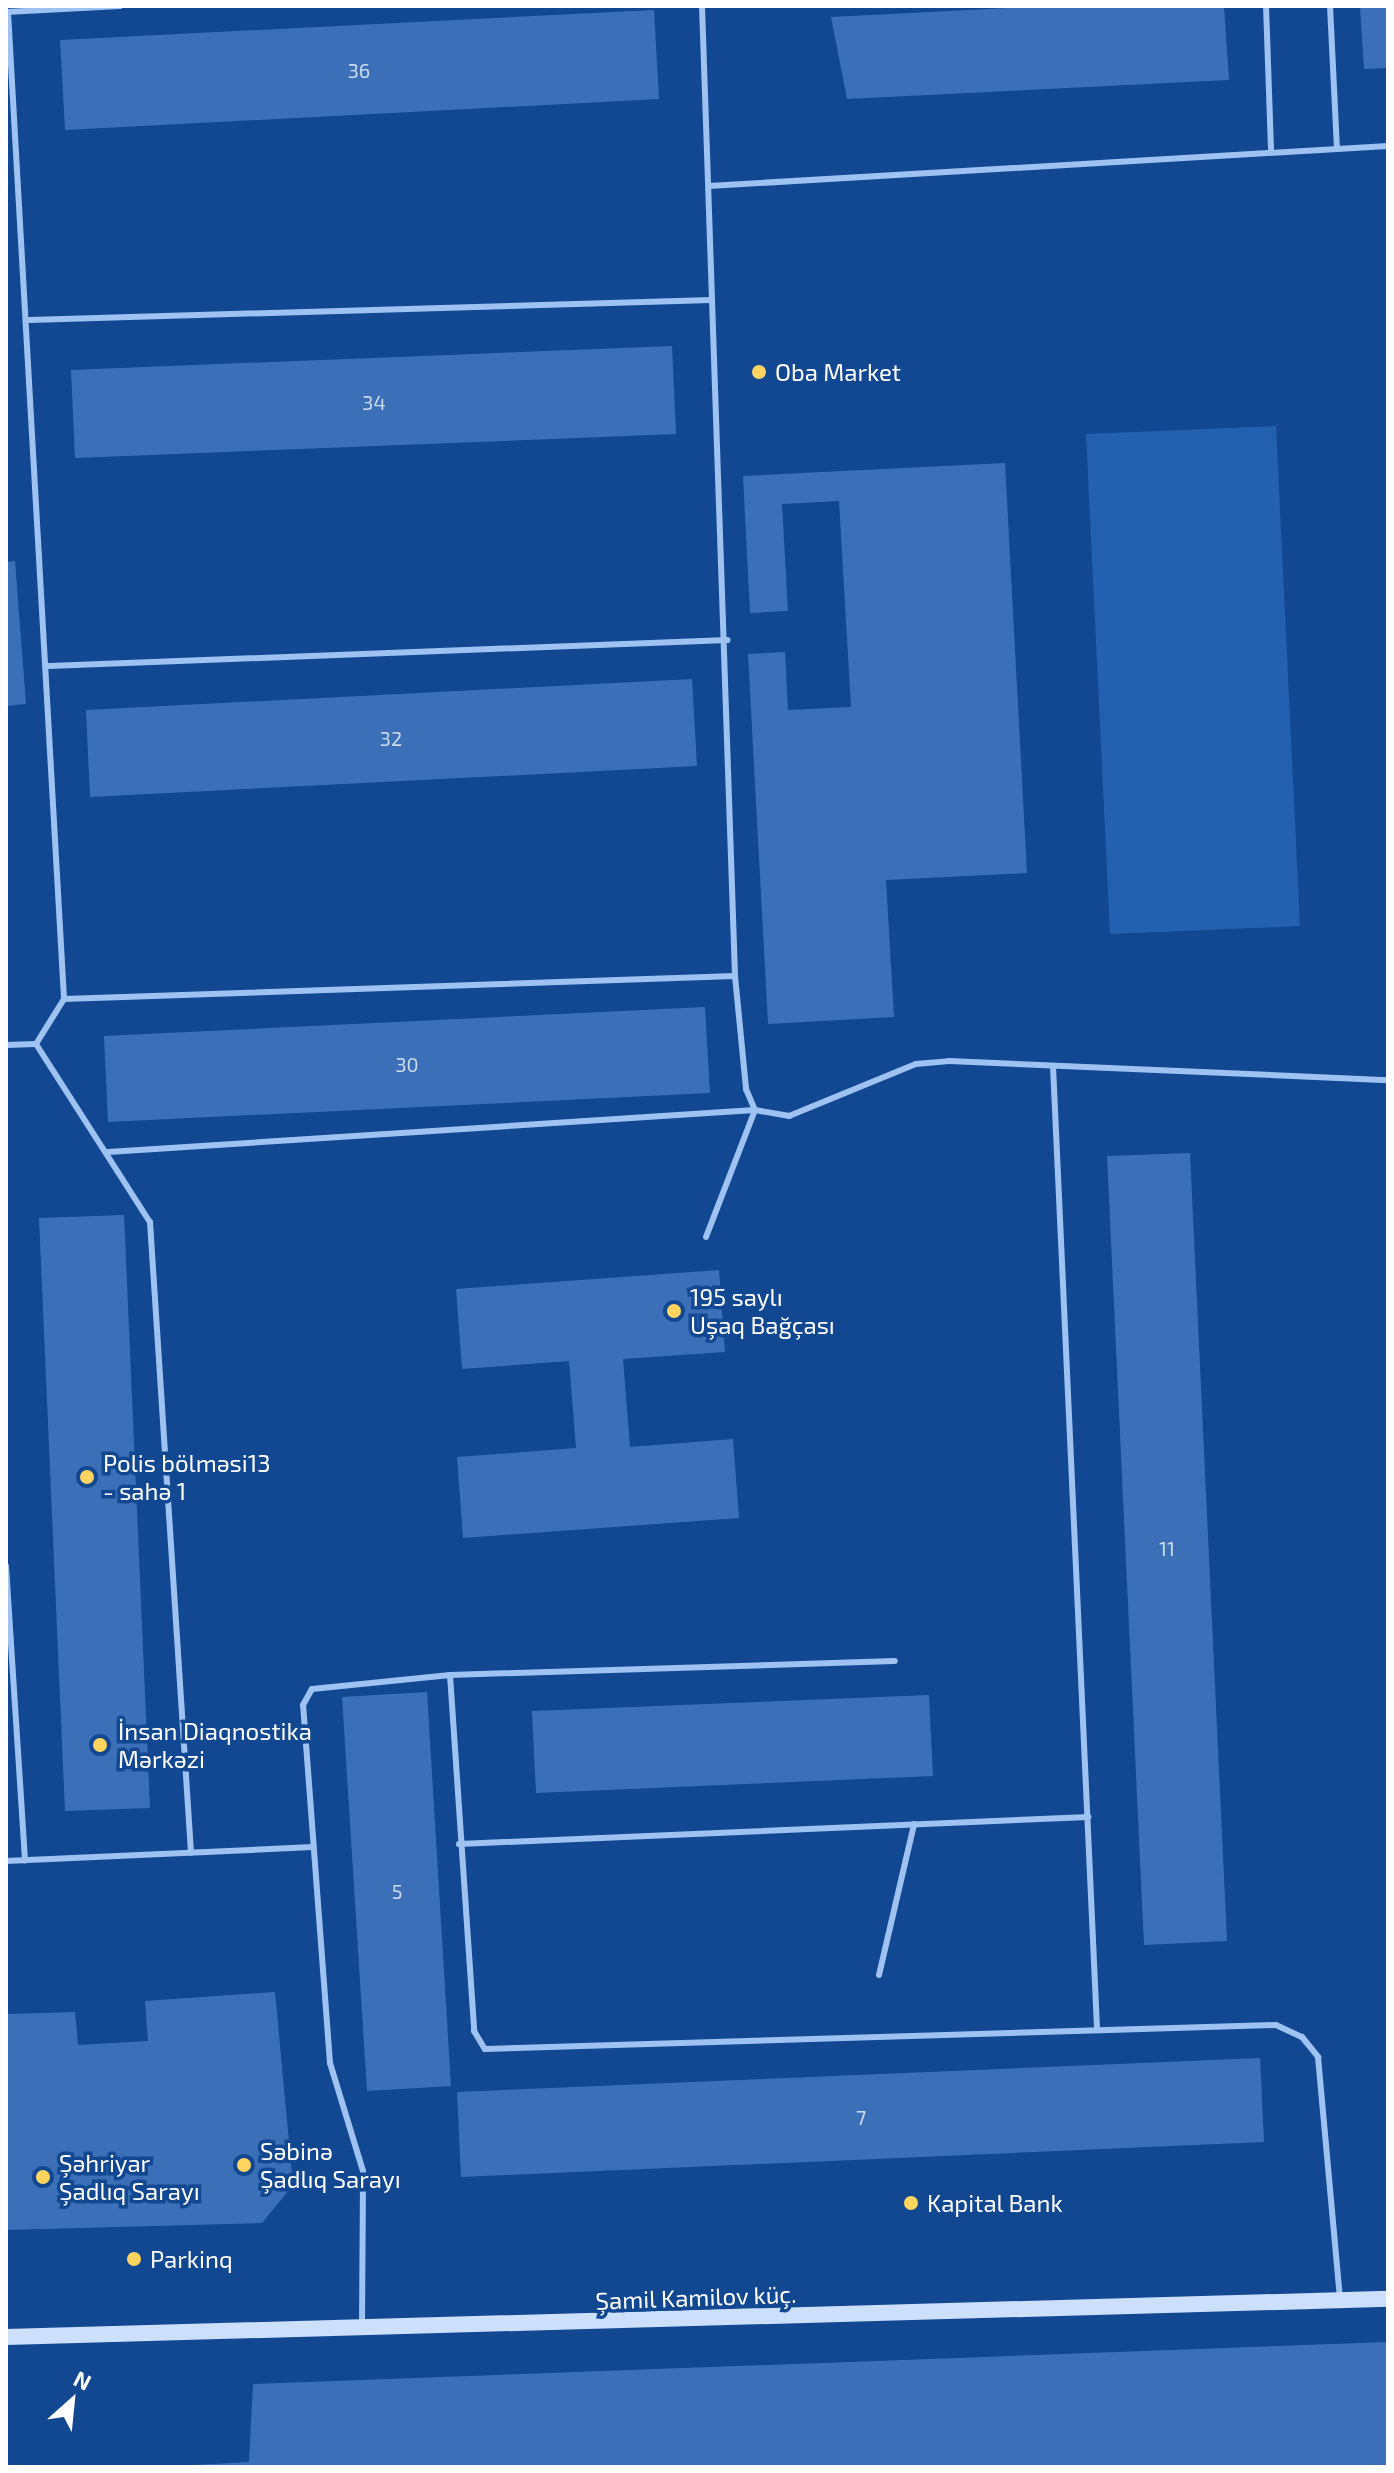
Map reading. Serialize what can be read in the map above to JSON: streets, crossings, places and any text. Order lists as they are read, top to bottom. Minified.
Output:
{"streets":{"street":["Şamil Kamilov küç."]},"places":["Oba Market","195 saylı Uşaq Bağçası","Polis bölməsi13 - sahə 1","İnsan Diaqnostika Mərkəzi","Səbinə Şadlıq Sarayı","Şəhriyar Şadlıq Sarayı","Kapital Bank","Parkinq"],"house_numbers":["36","34","32","30","11","5","7"],"north":"top right"}
